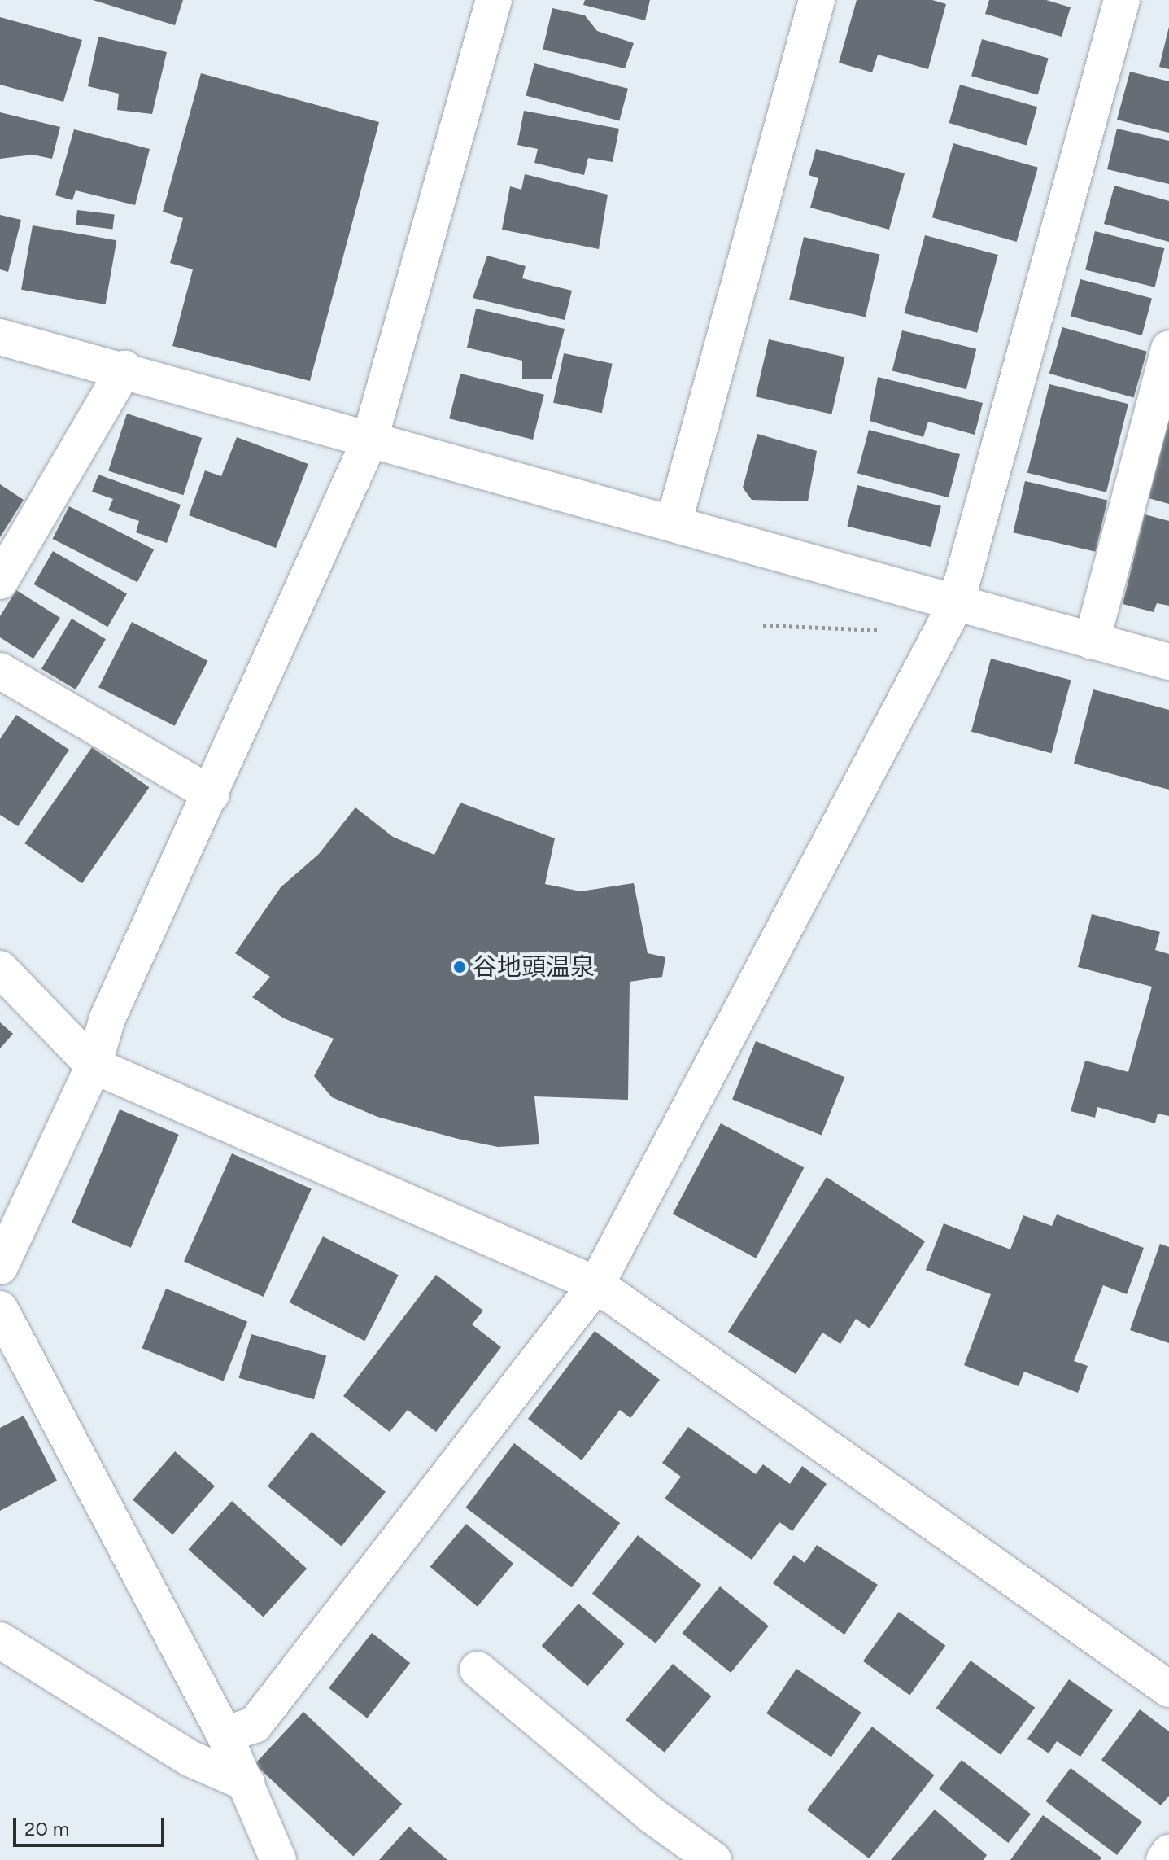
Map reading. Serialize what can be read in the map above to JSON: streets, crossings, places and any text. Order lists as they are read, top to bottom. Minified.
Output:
{"places":["谷地頭温泉"],"scale_bar":"20 m"}
